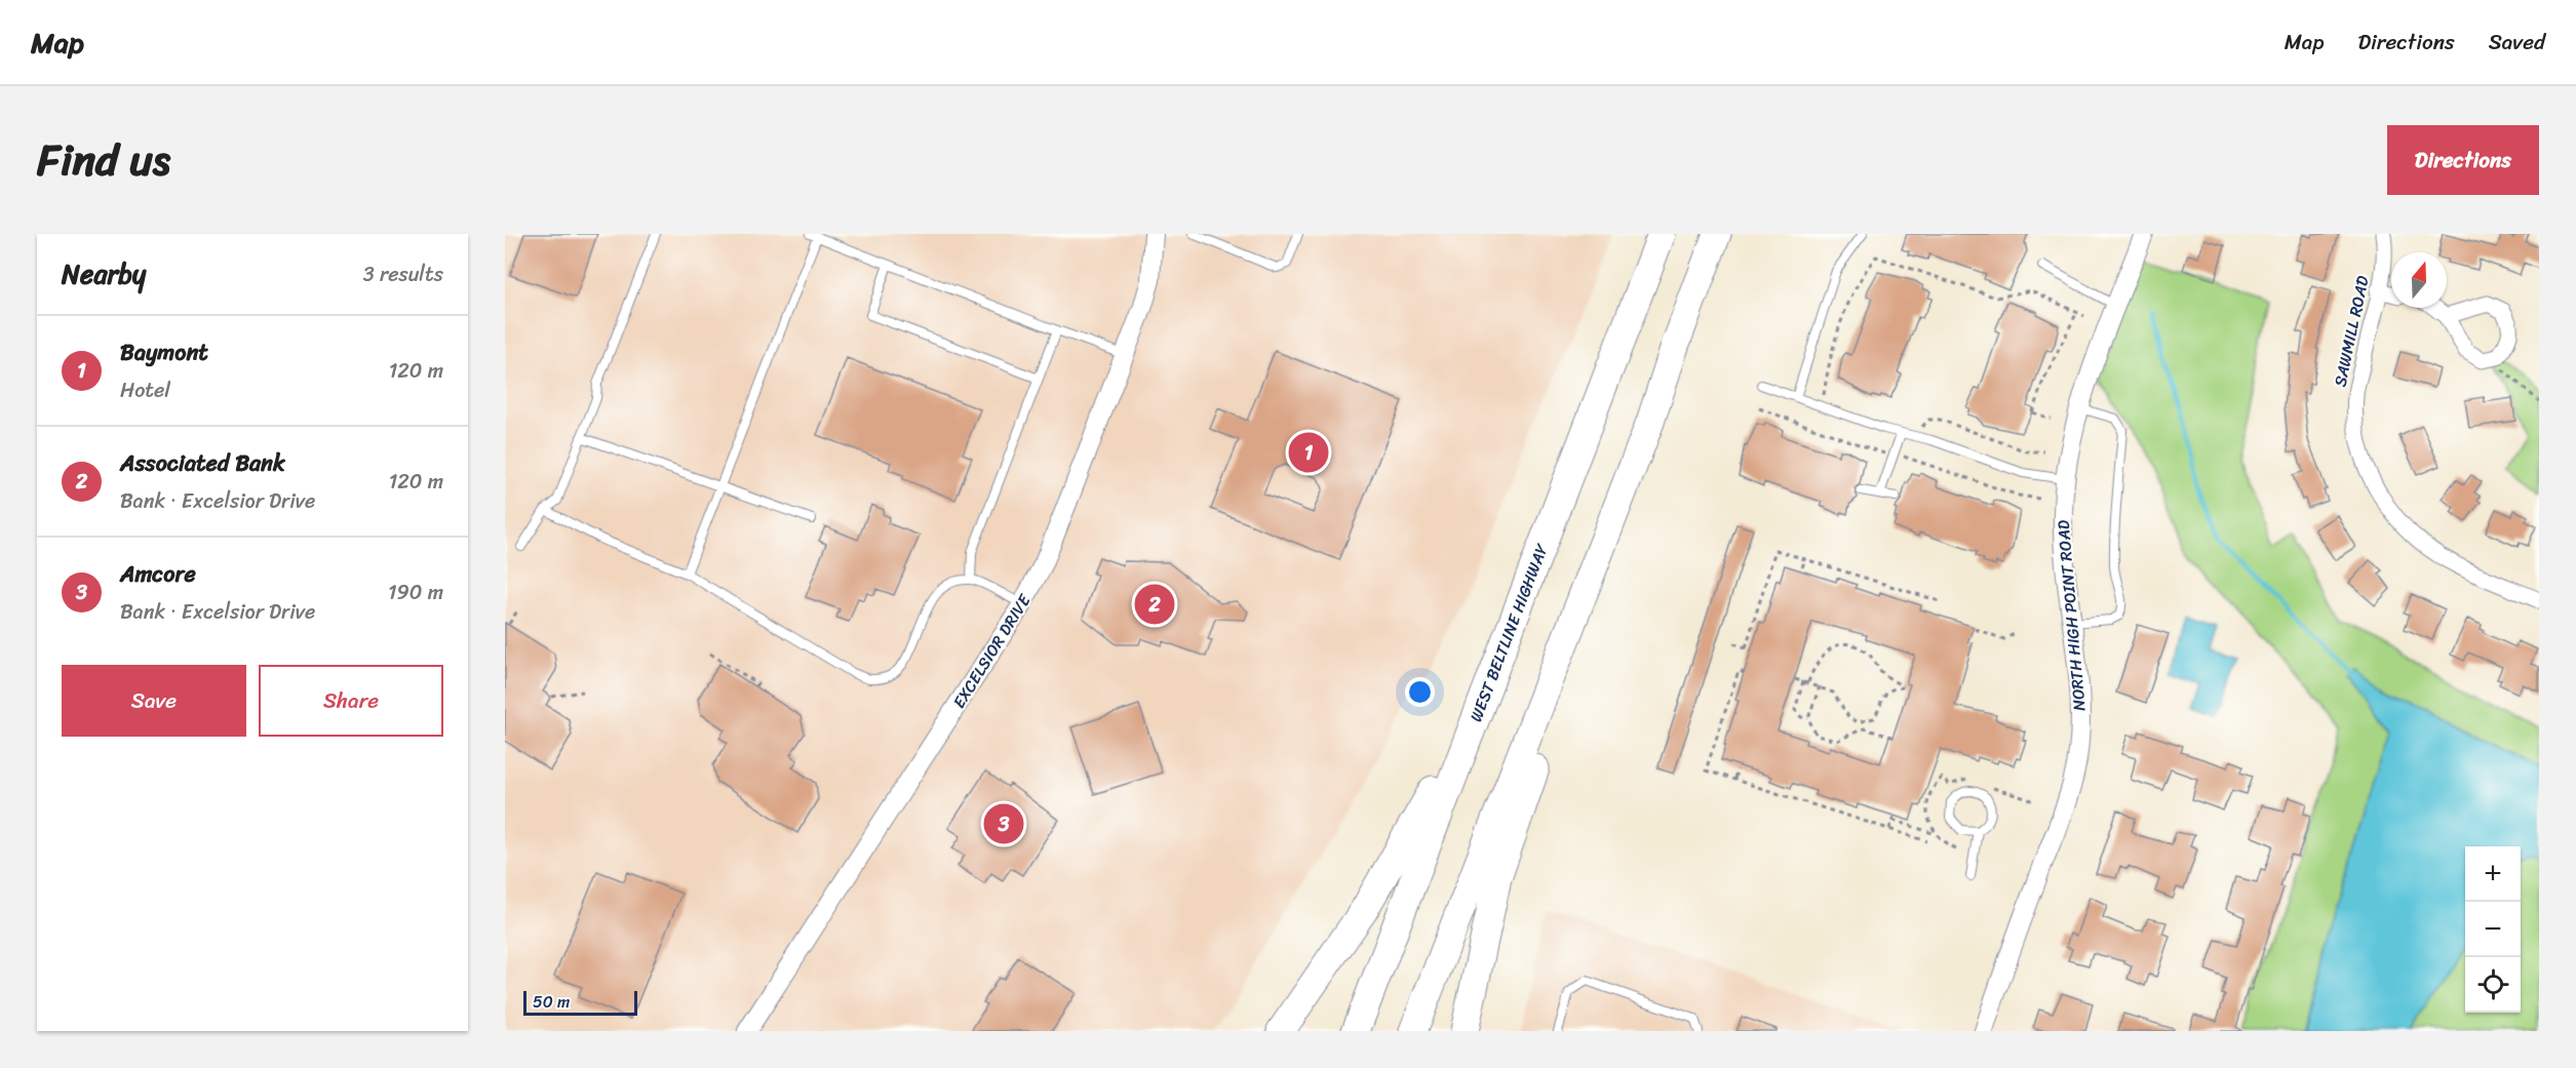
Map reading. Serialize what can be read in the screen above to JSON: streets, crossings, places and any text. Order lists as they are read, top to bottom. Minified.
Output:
{"streets":{"highway":["WEST BELTLINE HIGHWAY"],"street":["SAWMILL ROAD","NORTH HIGH POINT ROAD","EXCELSIOR DRIVE"]},"scale_bar":"50 m","north":"top","page":{"header":"Map","nav":["Map","Directions","Saved"],"title":"Find us","buttons":["Directions",["Save","Share"]],"heading":["Nearby","3 results"],"list":[{"mark":"1","name":"Baymont","note":"Hotel","value":"120 m"},{"mark":"2","name":"Associated Bank","note":"Bank · Excelsior Drive","value":"120 m"},{"mark":"3","name":"Amcore","note":"Bank · Excelsior Drive","value":"190 m"}],"pins":["1","2","3"],"map_buttons":["+","−"],"scale":"50 m"}}
